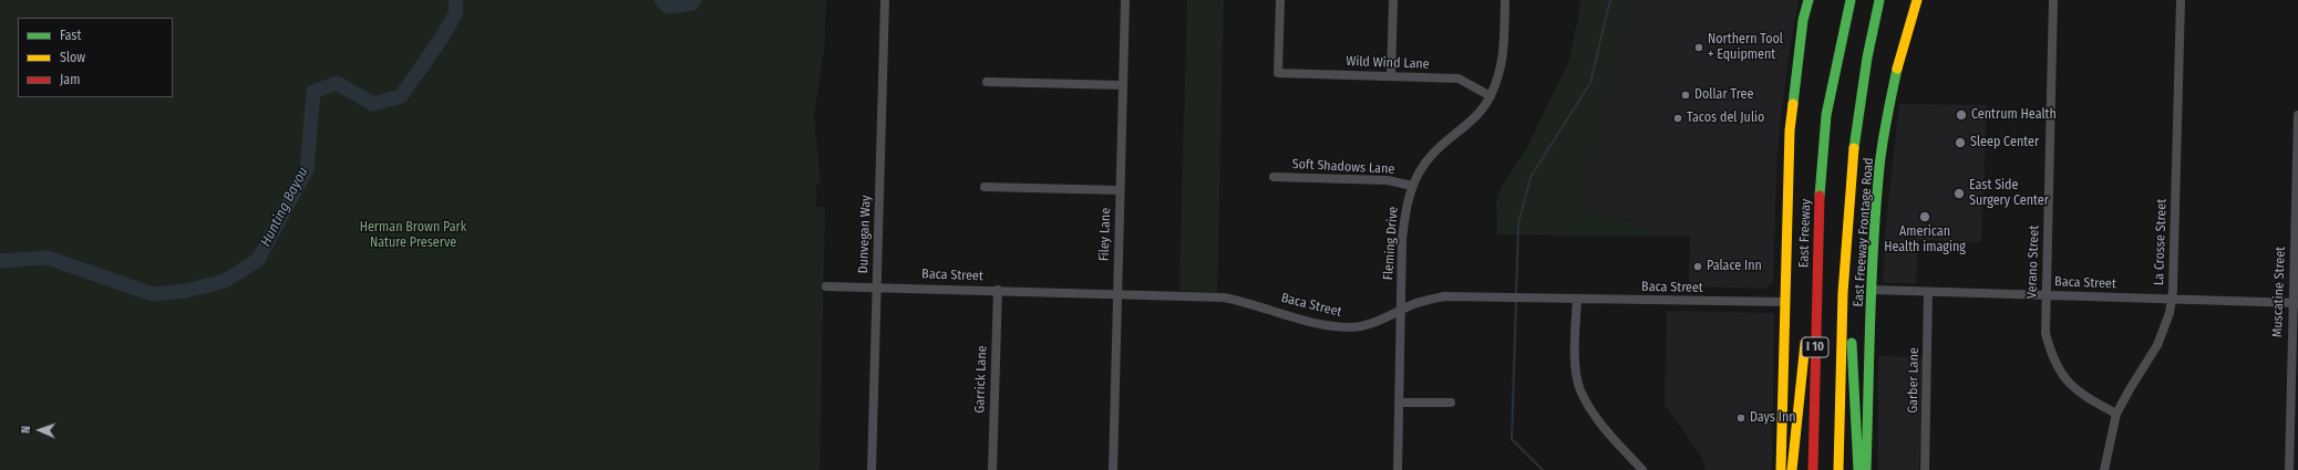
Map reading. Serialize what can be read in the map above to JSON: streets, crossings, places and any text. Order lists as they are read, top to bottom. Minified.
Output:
{"streets":{"main road":["East Freeway Frontage Road","East Freeway","I 10"],"street":["Wild Wind Lane","Soft Shadows Lane","Dunvegan Way","Filey Lane","La Crosse Street","Fleming Drive","Verano Street","Baca Street","Muscatine Street","Garrick Lane","Garber Lane"]},"crossings":[["Wild Wind Lane","Fleming Drive"],["Soft Shadows Lane","Fleming Drive"],["East Freeway Frontage Road","Baca Street"],["Dunvegan Way","Baca Street"],["Filey Lane","Baca Street"],["La Crosse Street","Verano Street"],["La Crosse Street","Baca Street"],["Fleming Drive","Baca Street"],["Verano Street","Baca Street"],["Baca Street","Muscatine Street"],["Baca Street","Garrick Lane"],["Baca Street","Garber Lane"]],"water":["Hunting Bayou"],"parks":["Herman Brown Park Nature Preserve"],"places":["Northern Tool + Equipment","Dollar Tree","Centrum Health","Tacos del Julio","Sleep Center","East Side Surgery Center","American Health imaging","Palace Inn","Days Inn"],"legend":["Fast","Slow","Jam"],"north":"left"}
